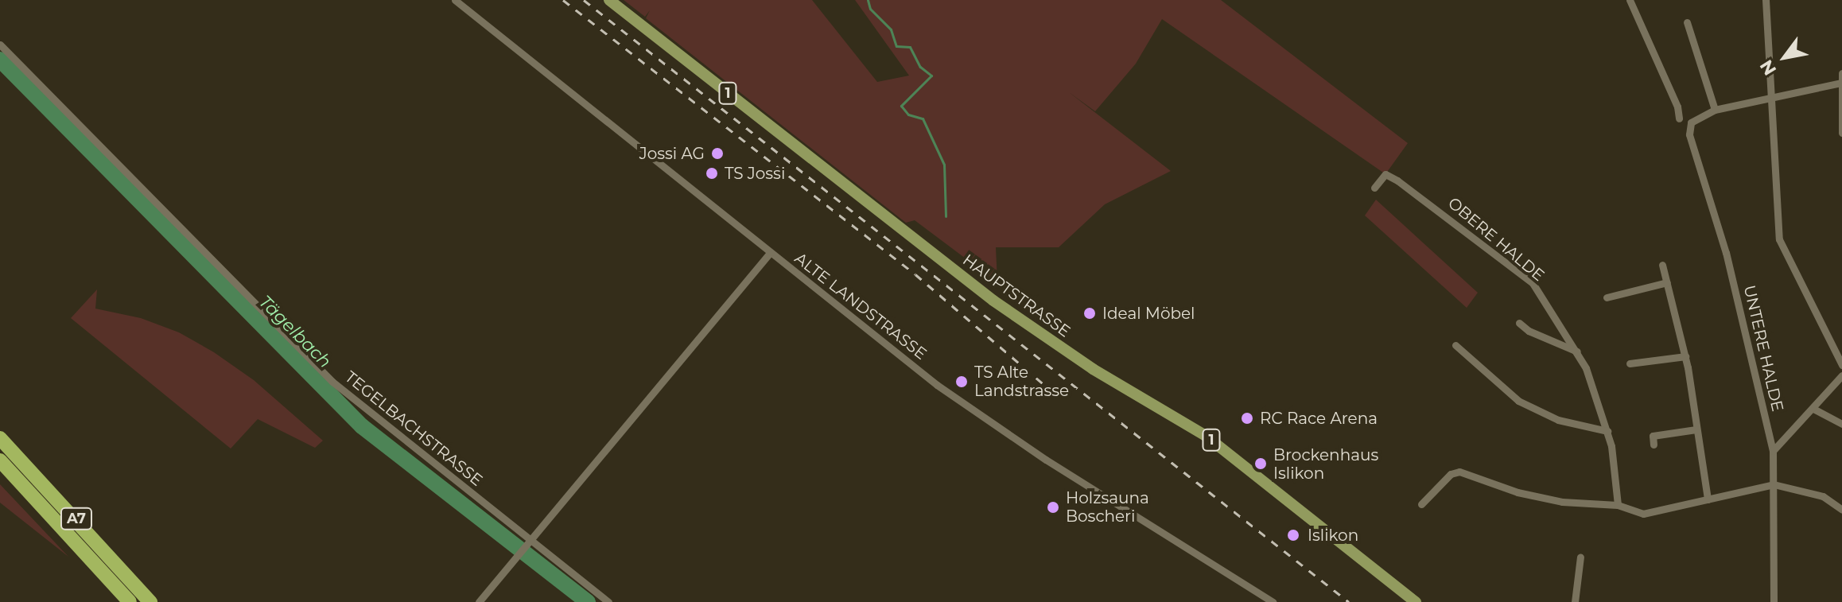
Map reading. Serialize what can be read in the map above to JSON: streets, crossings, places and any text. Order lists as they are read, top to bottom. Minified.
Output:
{"streets":{"highway":["A7"],"main road":["1","HAUPTSTRASSE"],"street":["OBERE HALDE","ALTE LANDSTRASSE","UNTERE HALDE","TEGELBACHSTRASSE"]},"water":["Tägelbach"],"places":["Jossi AG","TS Jossi","Ideal Möbel","TS Alte Landstrasse","RC Race Arena","Brockenhaus Islikon","Holzsauna Boscheri","Islikon"],"north":"bottom left"}
